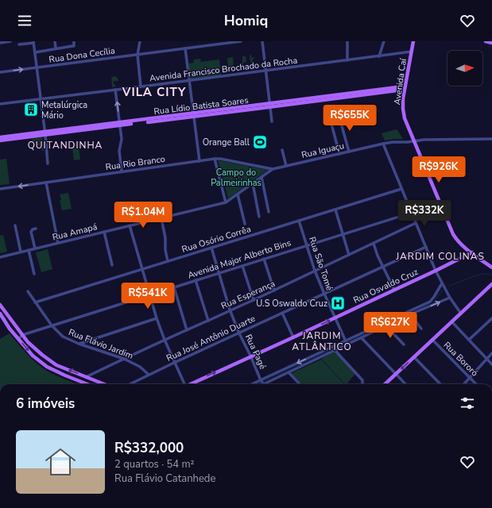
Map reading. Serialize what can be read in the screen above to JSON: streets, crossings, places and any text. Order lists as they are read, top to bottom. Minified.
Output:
{"streets":{"main road":["Avenida Caí","Rua Lídio Batista Soares","Rua Osvaldo Cruz"],"street":["Rua Dona Cecília","Avenida Francisco Brochado da Rocha","Rua Iguaçu","Rua Rio Branco","Rua Amapá","Rua Osório Corrêa","Avenida Major Alberto Bins","Rua São Tomé","Rua Esperança","Rua José Antônio Duarte","Rua Flávio Jardim","Rua Pagé","Rua Bororó"]},"crossings":[["Avenida Francisco Brochado da Rocha","Avenida Caí"],["Avenida Caí","Rua Lídio Batista Soares"],["Avenida Caí","Rua Iguaçu"],["Avenida Caí","Rua Osvaldo Cruz"],["Rua Iguaçu","Rua Rio Branco"],["Rua Iguaçu","Rua Amapá"],["Rua Rio Branco","Rua Amapá"],["Rua Osório Corrêa","Rua São Tomé"],["Rua Osório Corrêa","Rua Flávio Jardim"],["Rua Osório Corrêa","Rua Pagé"],["Avenida Major Alberto Bins","Rua São Tomé"],["Avenida Major Alberto Bins","Rua Flávio Jardim"],["Avenida Major Alberto Bins","Rua Pagé"],["Rua São Tomé","Rua Osvaldo Cruz"],["Rua São Tomé","Rua Esperança"],["Rua São Tomé","Rua José Antônio Duarte"],["Rua Osvaldo Cruz","Rua Pagé"],["Rua Esperança","Rua Flávio Jardim"],["Rua Esperança","Rua Pagé"],["Rua José Antônio Duarte","Rua Flávio Jardim"],["Rua José Antônio Duarte","Rua Pagé"]],"one_way":["Rua Osvaldo Cruz"],"districts":["VILA CITY","QUITANDINHA","JARDIM COLINAS","JARDIM ATLÂNTICO"],"parks":["Campo do Palmeirinhas"],"places":{"building":["Metalúrgica Mário"],"sports":["Orange Ball"],"hospital":["U.S Oswaldo Cruz"]},"north":"right","page":{"header":"Homiq","price":["R$655K","R$926K","R$332K","R$1.04M","R$541K","R$627K"],"heading":"6 imóveis","list":[{"name":"R$332,000","note":"2 quartos · 54 m² · Rua Flávio Catanhede"}]}}
